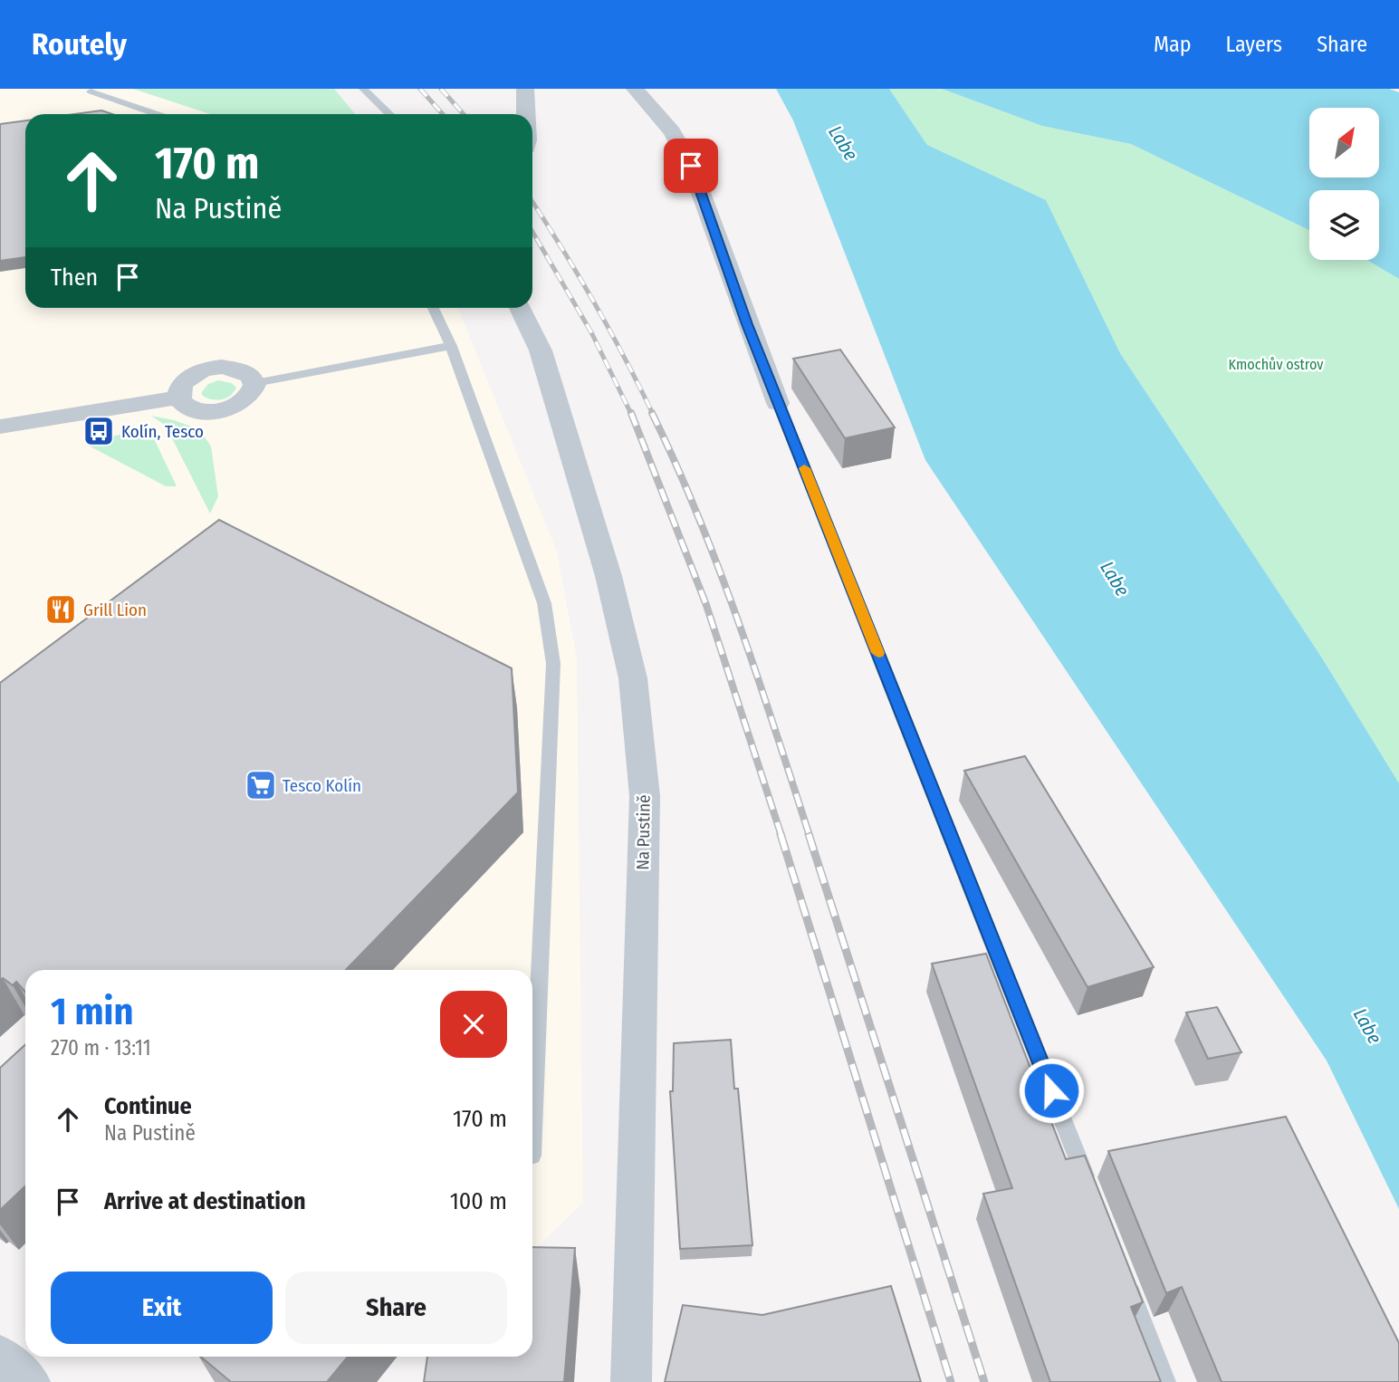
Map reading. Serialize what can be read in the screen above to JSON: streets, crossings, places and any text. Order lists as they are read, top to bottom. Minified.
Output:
{"streets":{"street":["Na Pustině"]},"water":["Labe"],"parks":["Kmochův ostrov"],"places":{"bus stop":["Kolín, Tesco"],"restaurant":["Grill Lion"],"supermarket":["Tesco Kolín"]},"north":"top right","page":{"header":"Routely","nav":["Map","Layers","Share"],"turn":["170 m","Na Pustině"],"then":"Then","heading":["1 min","270 m · 13:11"],"list":[{"name":"Continue","note":"Na Pustině","value":"170 m"},{"name":"Arrive at destination","value":"100 m"}],"buttons":["Exit","Share"]}}
